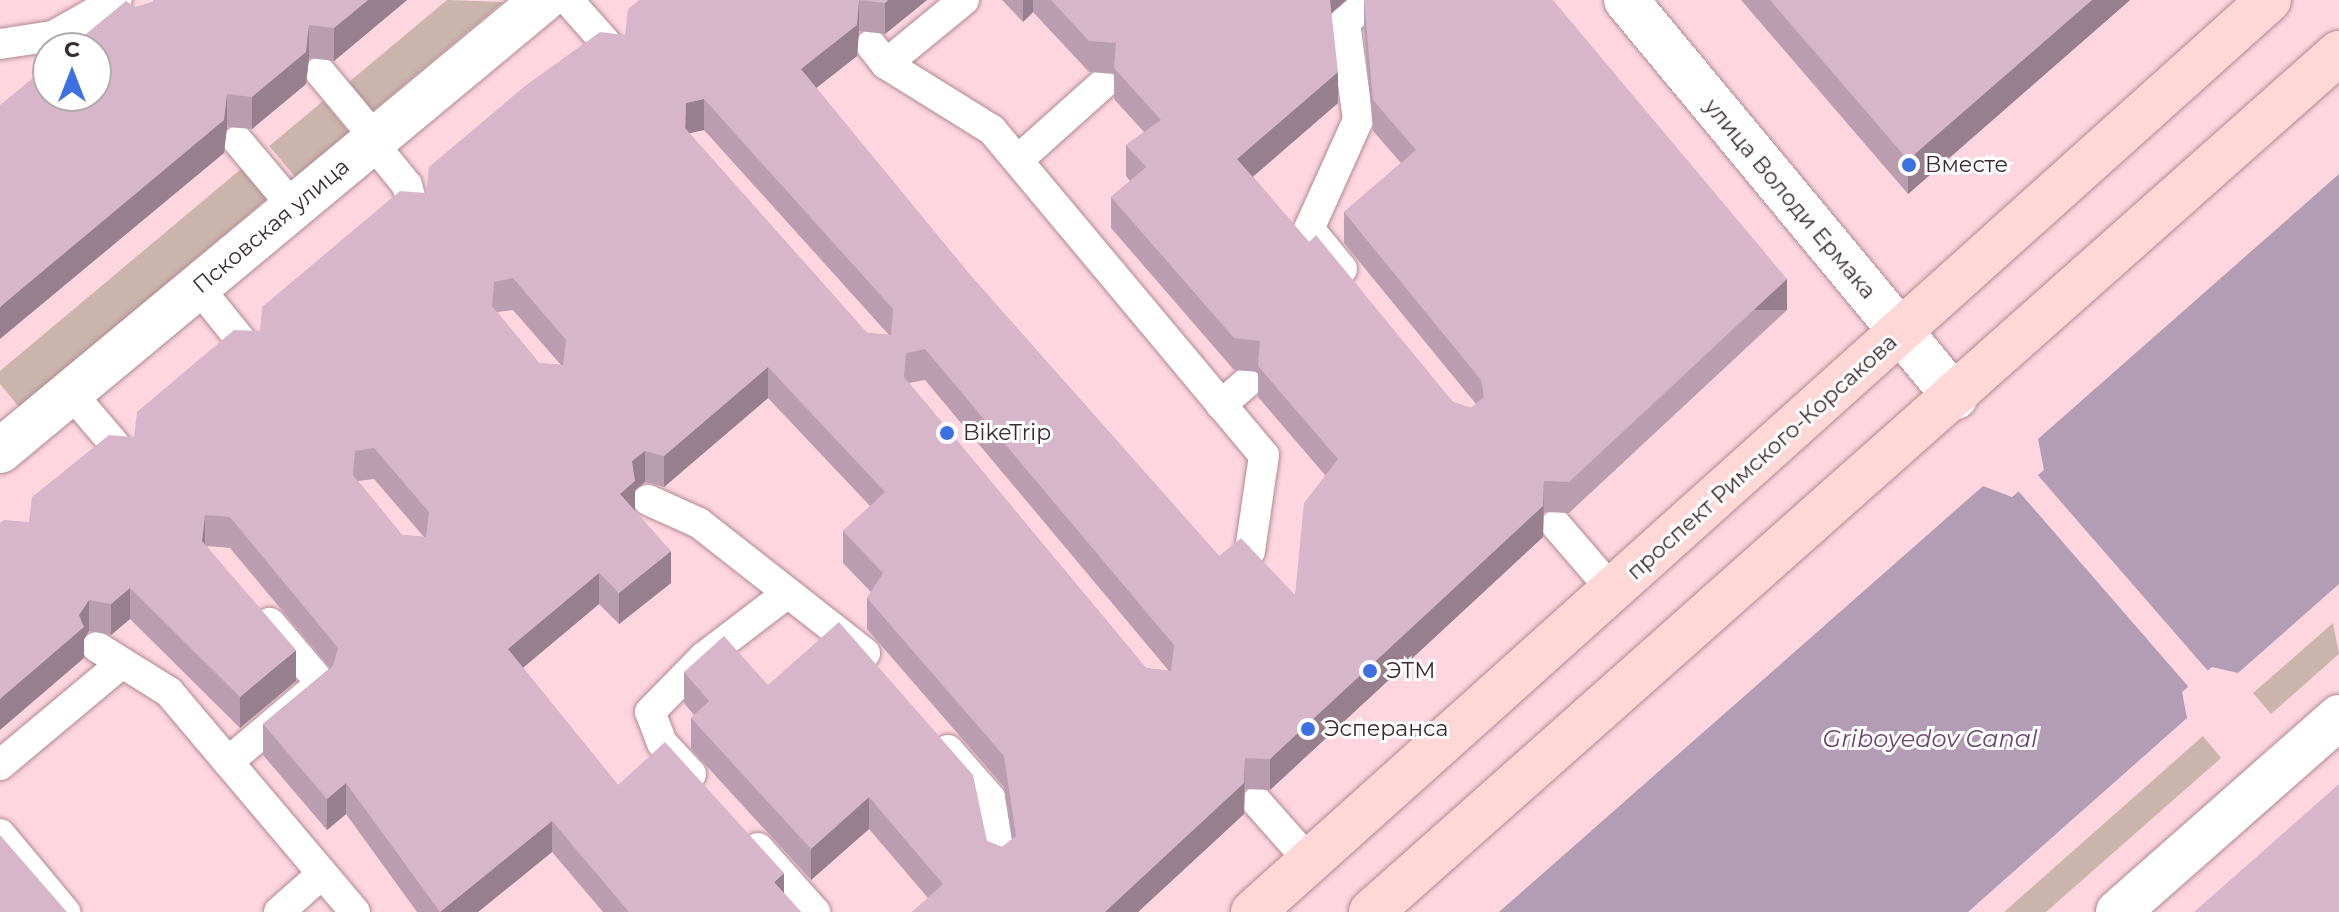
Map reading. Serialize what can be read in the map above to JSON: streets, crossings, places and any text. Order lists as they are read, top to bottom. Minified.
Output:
{"streets":{"main road":["проспект Римского-Корсакова"],"street":["улица Володи Ермака","Псковская улица"]},"crossings":[["улица Володи Ермака","проспект Римского-Корсакова"]],"water":["Griboyedov Canal"],"places":["Вместе","BikeTrip","ЭТМ","Эсперанса"],"north":"top"}
